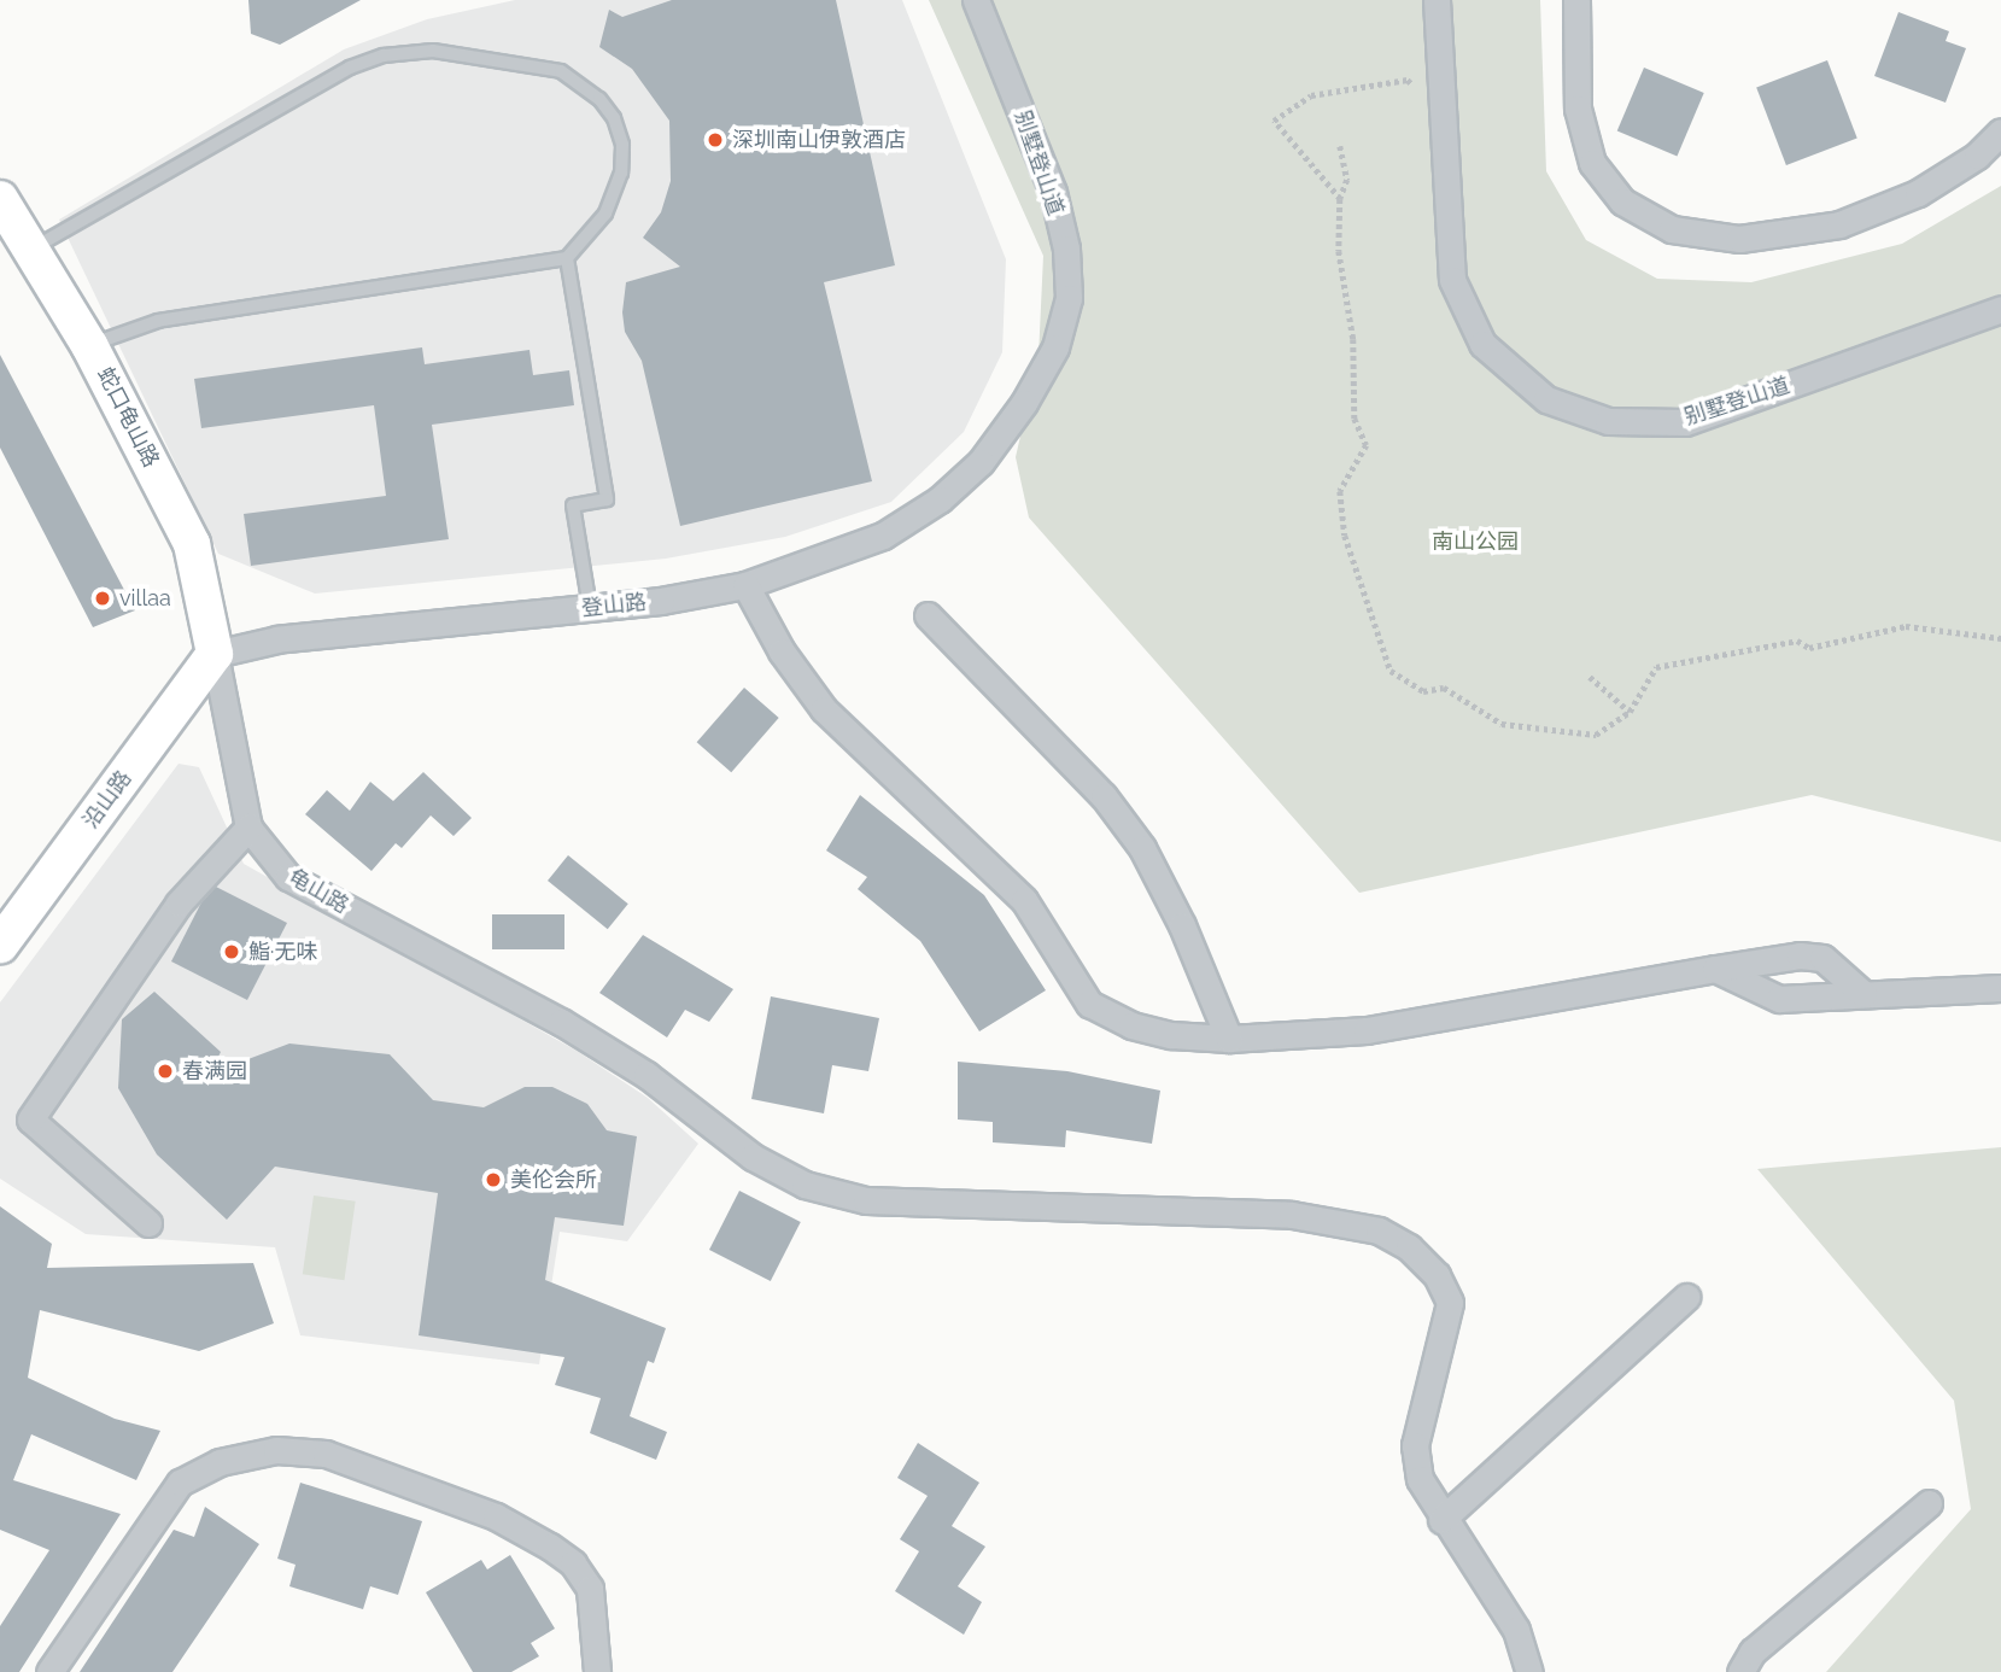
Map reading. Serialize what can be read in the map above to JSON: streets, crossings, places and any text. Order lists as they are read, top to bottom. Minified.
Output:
{"streets":{"street":["别墅登山道","蛇口龟山路","登山路","沿山路","龟山路"]},"crossings":[["别墅登山道","登山路"],["蛇口龟山路","登山路"],["蛇口龟山路","沿山路"],["蛇口龟山路","龟山路"],["登山路","沿山路"],["登山路","龟山路"],["沿山路","龟山路"]],"parks":["南山公园"],"places":["深圳南山伊敦酒店","villaa","鮨·无味","春满园","美伦会所"]}
